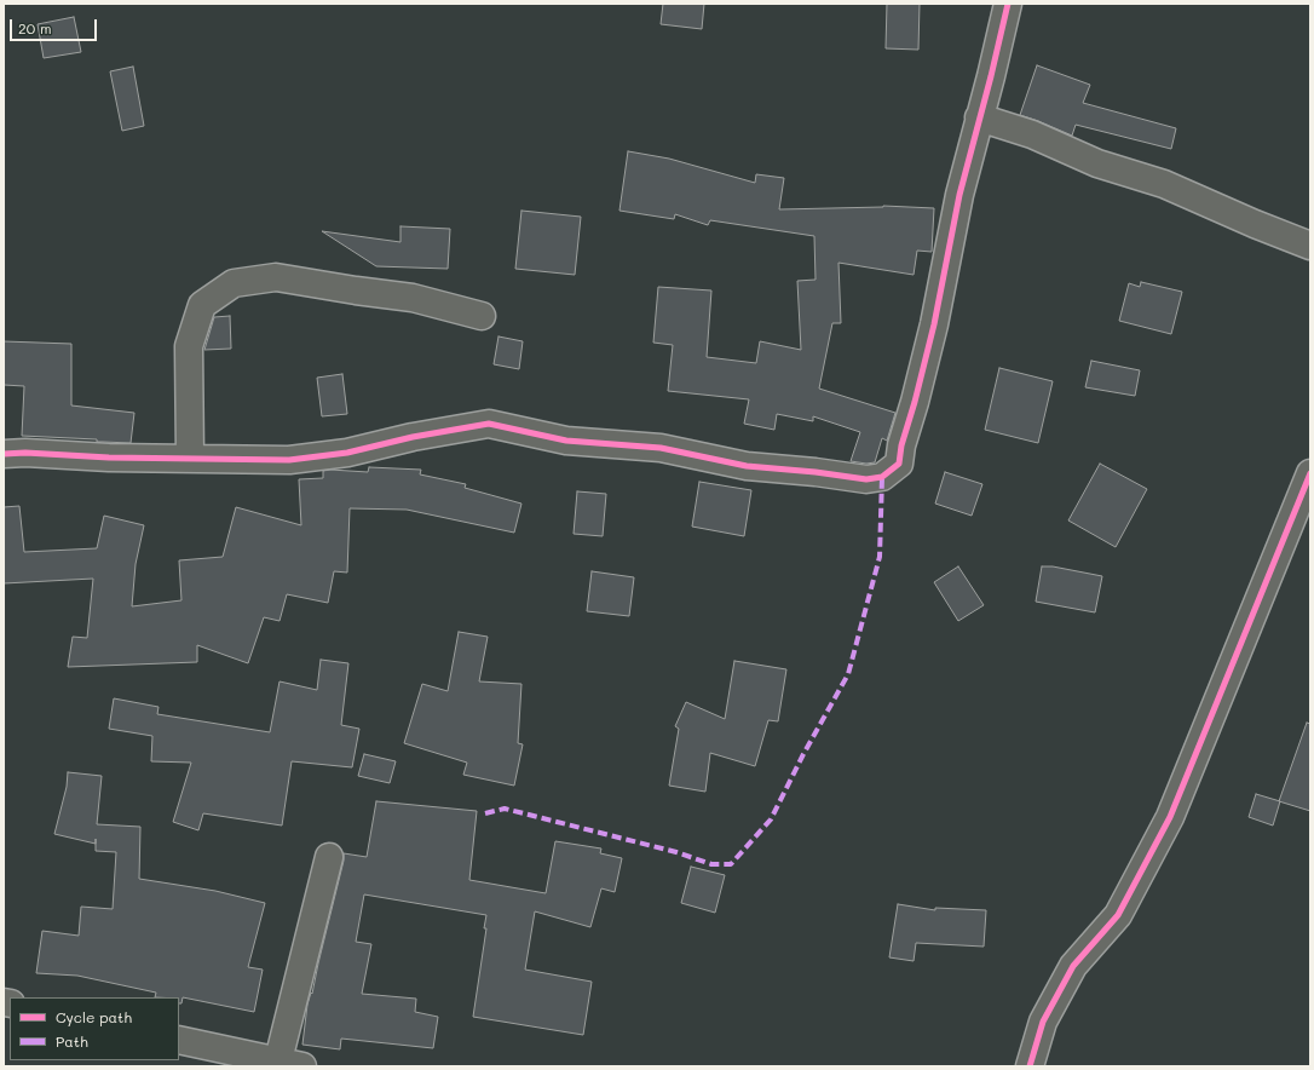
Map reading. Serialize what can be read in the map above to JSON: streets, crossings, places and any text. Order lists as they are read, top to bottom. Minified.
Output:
{"legend":["Cycle path","Path"],"scale_bar":"20 m"}
